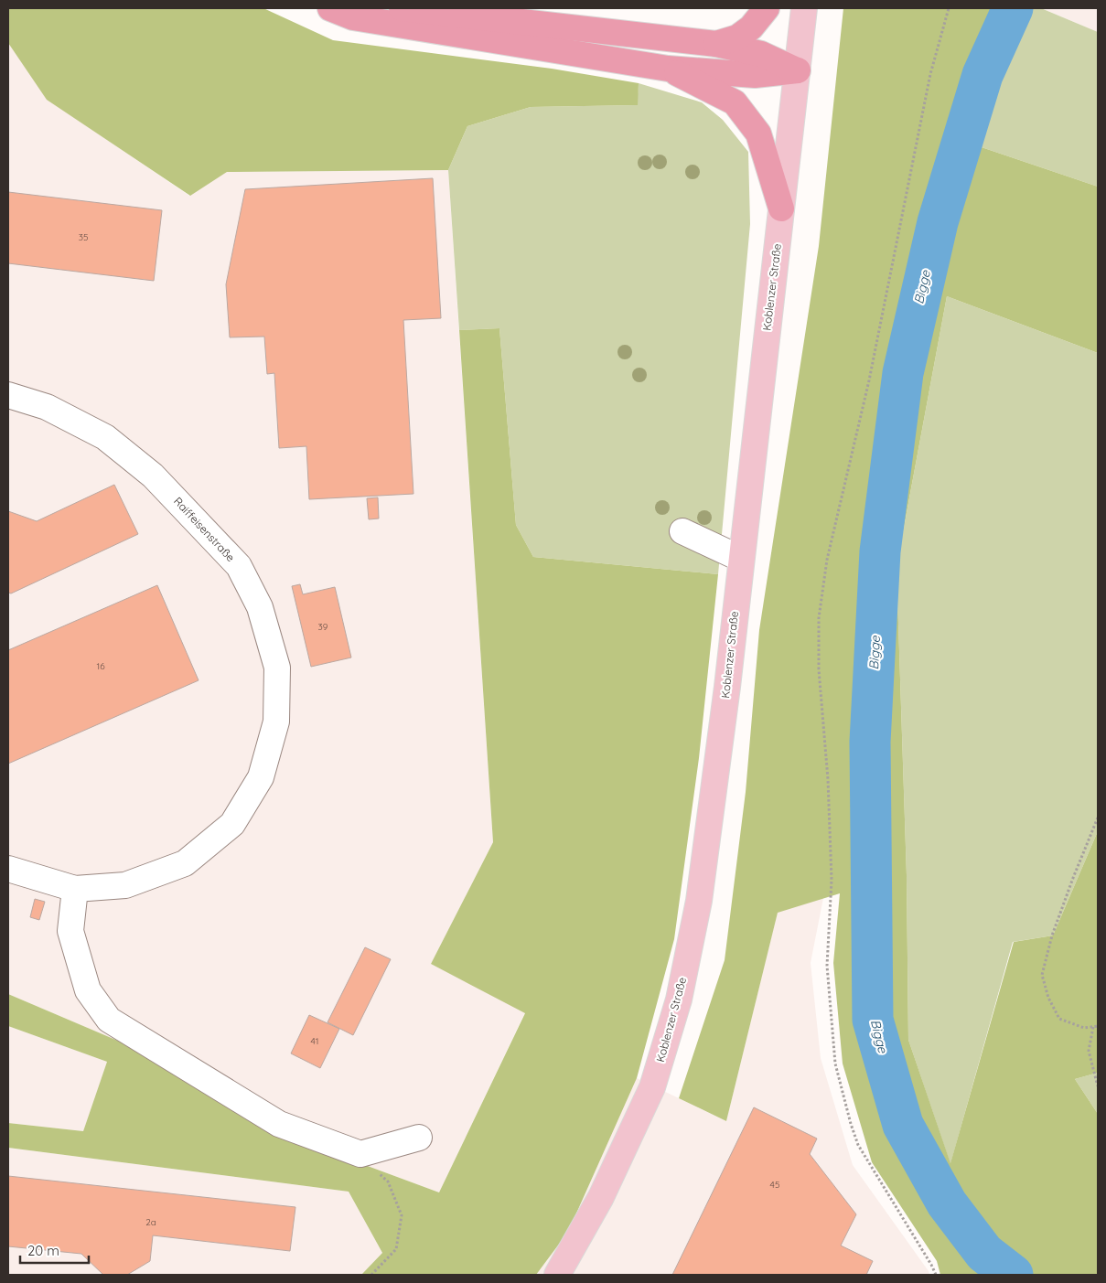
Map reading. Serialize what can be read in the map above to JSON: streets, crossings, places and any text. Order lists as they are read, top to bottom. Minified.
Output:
{"streets":{"main road":["Koblenzer Straße"],"street":["Raiffeisenstraße"]},"water":["Bigge"],"house_numbers":["35","39","16","41","45","2a"],"scale_bar":"20 m"}
